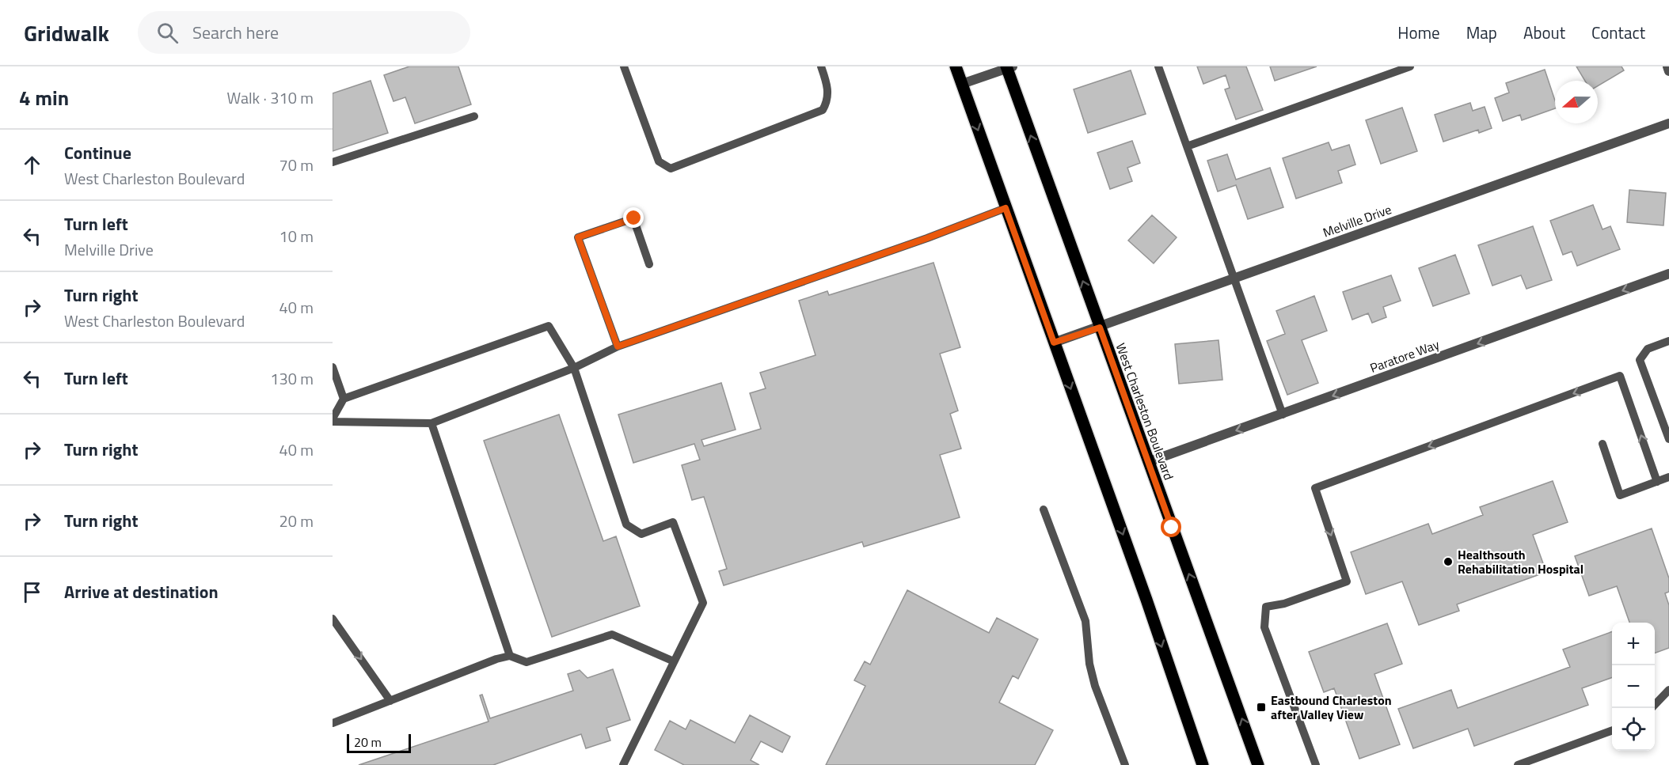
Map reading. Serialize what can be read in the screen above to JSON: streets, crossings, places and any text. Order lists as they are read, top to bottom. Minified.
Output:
{"streets":{"main road":["West Charleston Boulevard"],"street":["Melville Drive","Paratore Way"]},"crossings":[["Melville Drive","West Charleston Boulevard"],["Paratore Way","West Charleston Boulevard"]],"one_way":["Paratore Way"],"places":{"other":["Healthsouth Rehabilitation Hospital"],"transit":["Eastbound Charleston after Valley View"]},"scale_bar":"20 m","north":"left","page":{"header":"Gridwalk","search":"Search here","nav":["Home","Map","About","Contact"],"heading":["4 min","Walk · 310 m"],"list":[["Continue","West Charleston Boulevard","70 m"],["Turn left","Melville Drive","10 m"],["Turn right","West Charleston Boulevard","40 m"],["Turn left","130 m"],["Turn right","40 m"],["Turn right","20 m"],"Arrive at destination"],"map_buttons":["+","−"],"scale":"20 m"}}
